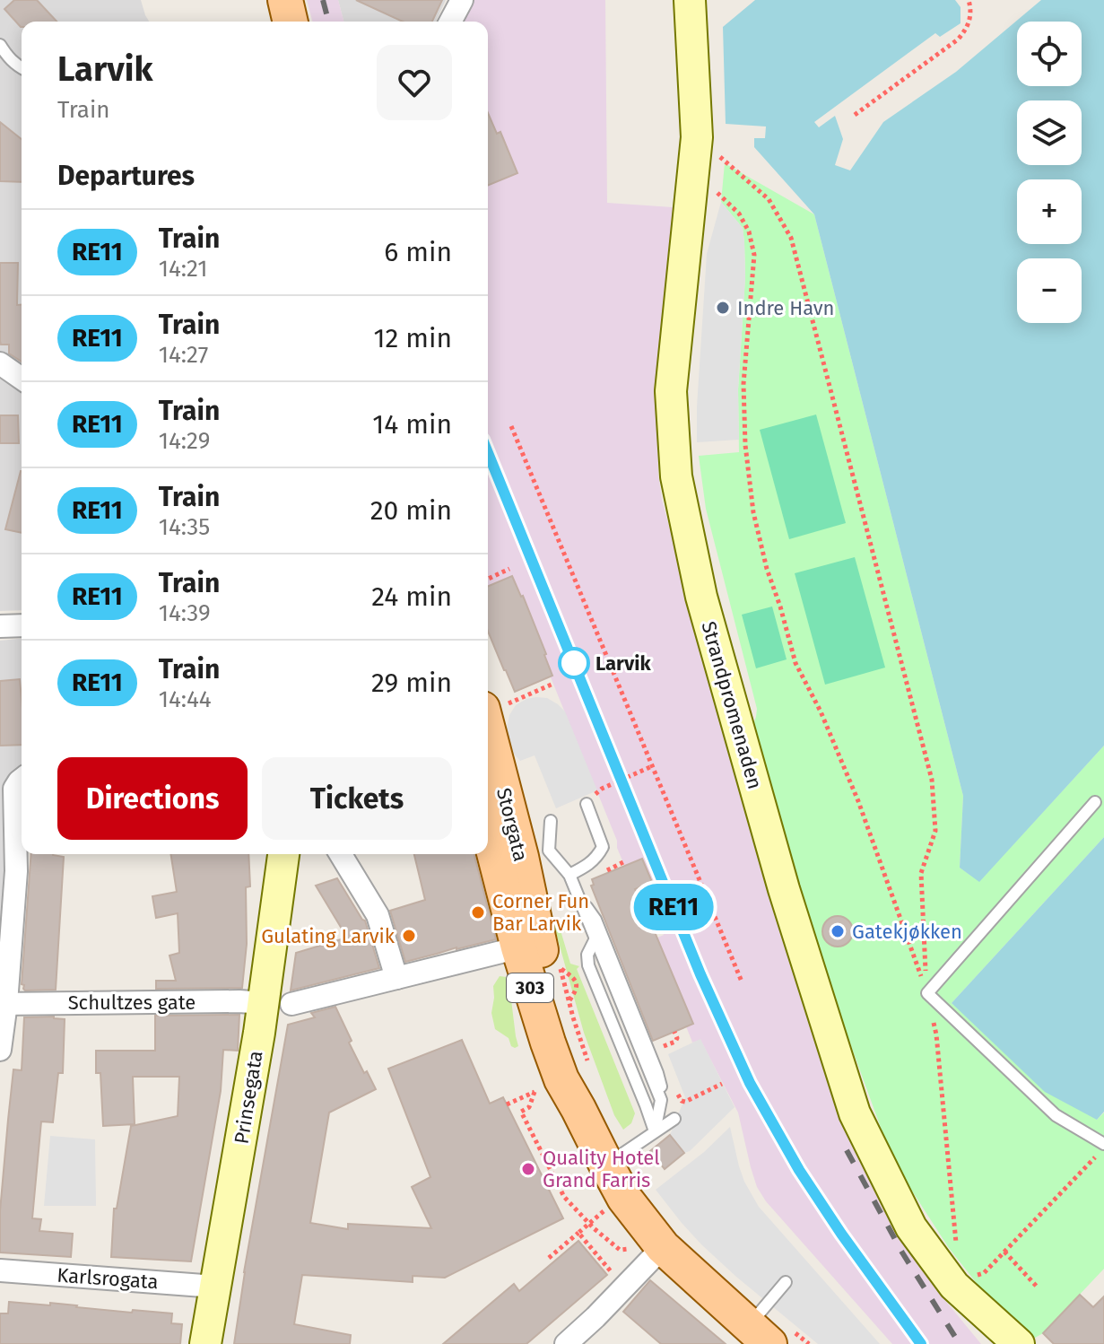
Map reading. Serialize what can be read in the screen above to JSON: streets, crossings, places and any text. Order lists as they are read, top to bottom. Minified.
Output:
{"streets":{"main road":["Strandpromenaden","Storgata","303","Prinsegata"],"street":["Schultzes gate","Karlsrogata"]},"crossings":[["Storgata","Schultzes gate"],["Schultzes gate","Prinsegata"],["Prinsegata","Karlsrogata"]],"places":["Indre Havn","Larvik","Corner Fun Bar Larvik","Gatekjøkken","Gulating Larvik","Quality Hotel Grand Farris"],"page":{"on_map":"RE11","map_buttons":["+","−"],"heading":[["Larvik","Train"],"Departures"],"list":[{"mark":"RE11","name":"Train","note":"14:21","value":"6 min"},{"mark":"RE11","name":"Train","note":"14:27","value":"12 min"},{"mark":"RE11","name":"Train","note":"14:29","value":"14 min"},{"mark":"RE11","name":"Train","note":"14:35","value":"20 min"},{"mark":"RE11","name":"Train","note":"14:39","value":"24 min"},{"mark":"RE11","name":"Train","note":"14:44","value":"29 min"}],"buttons":["Directions","Tickets"]}}
